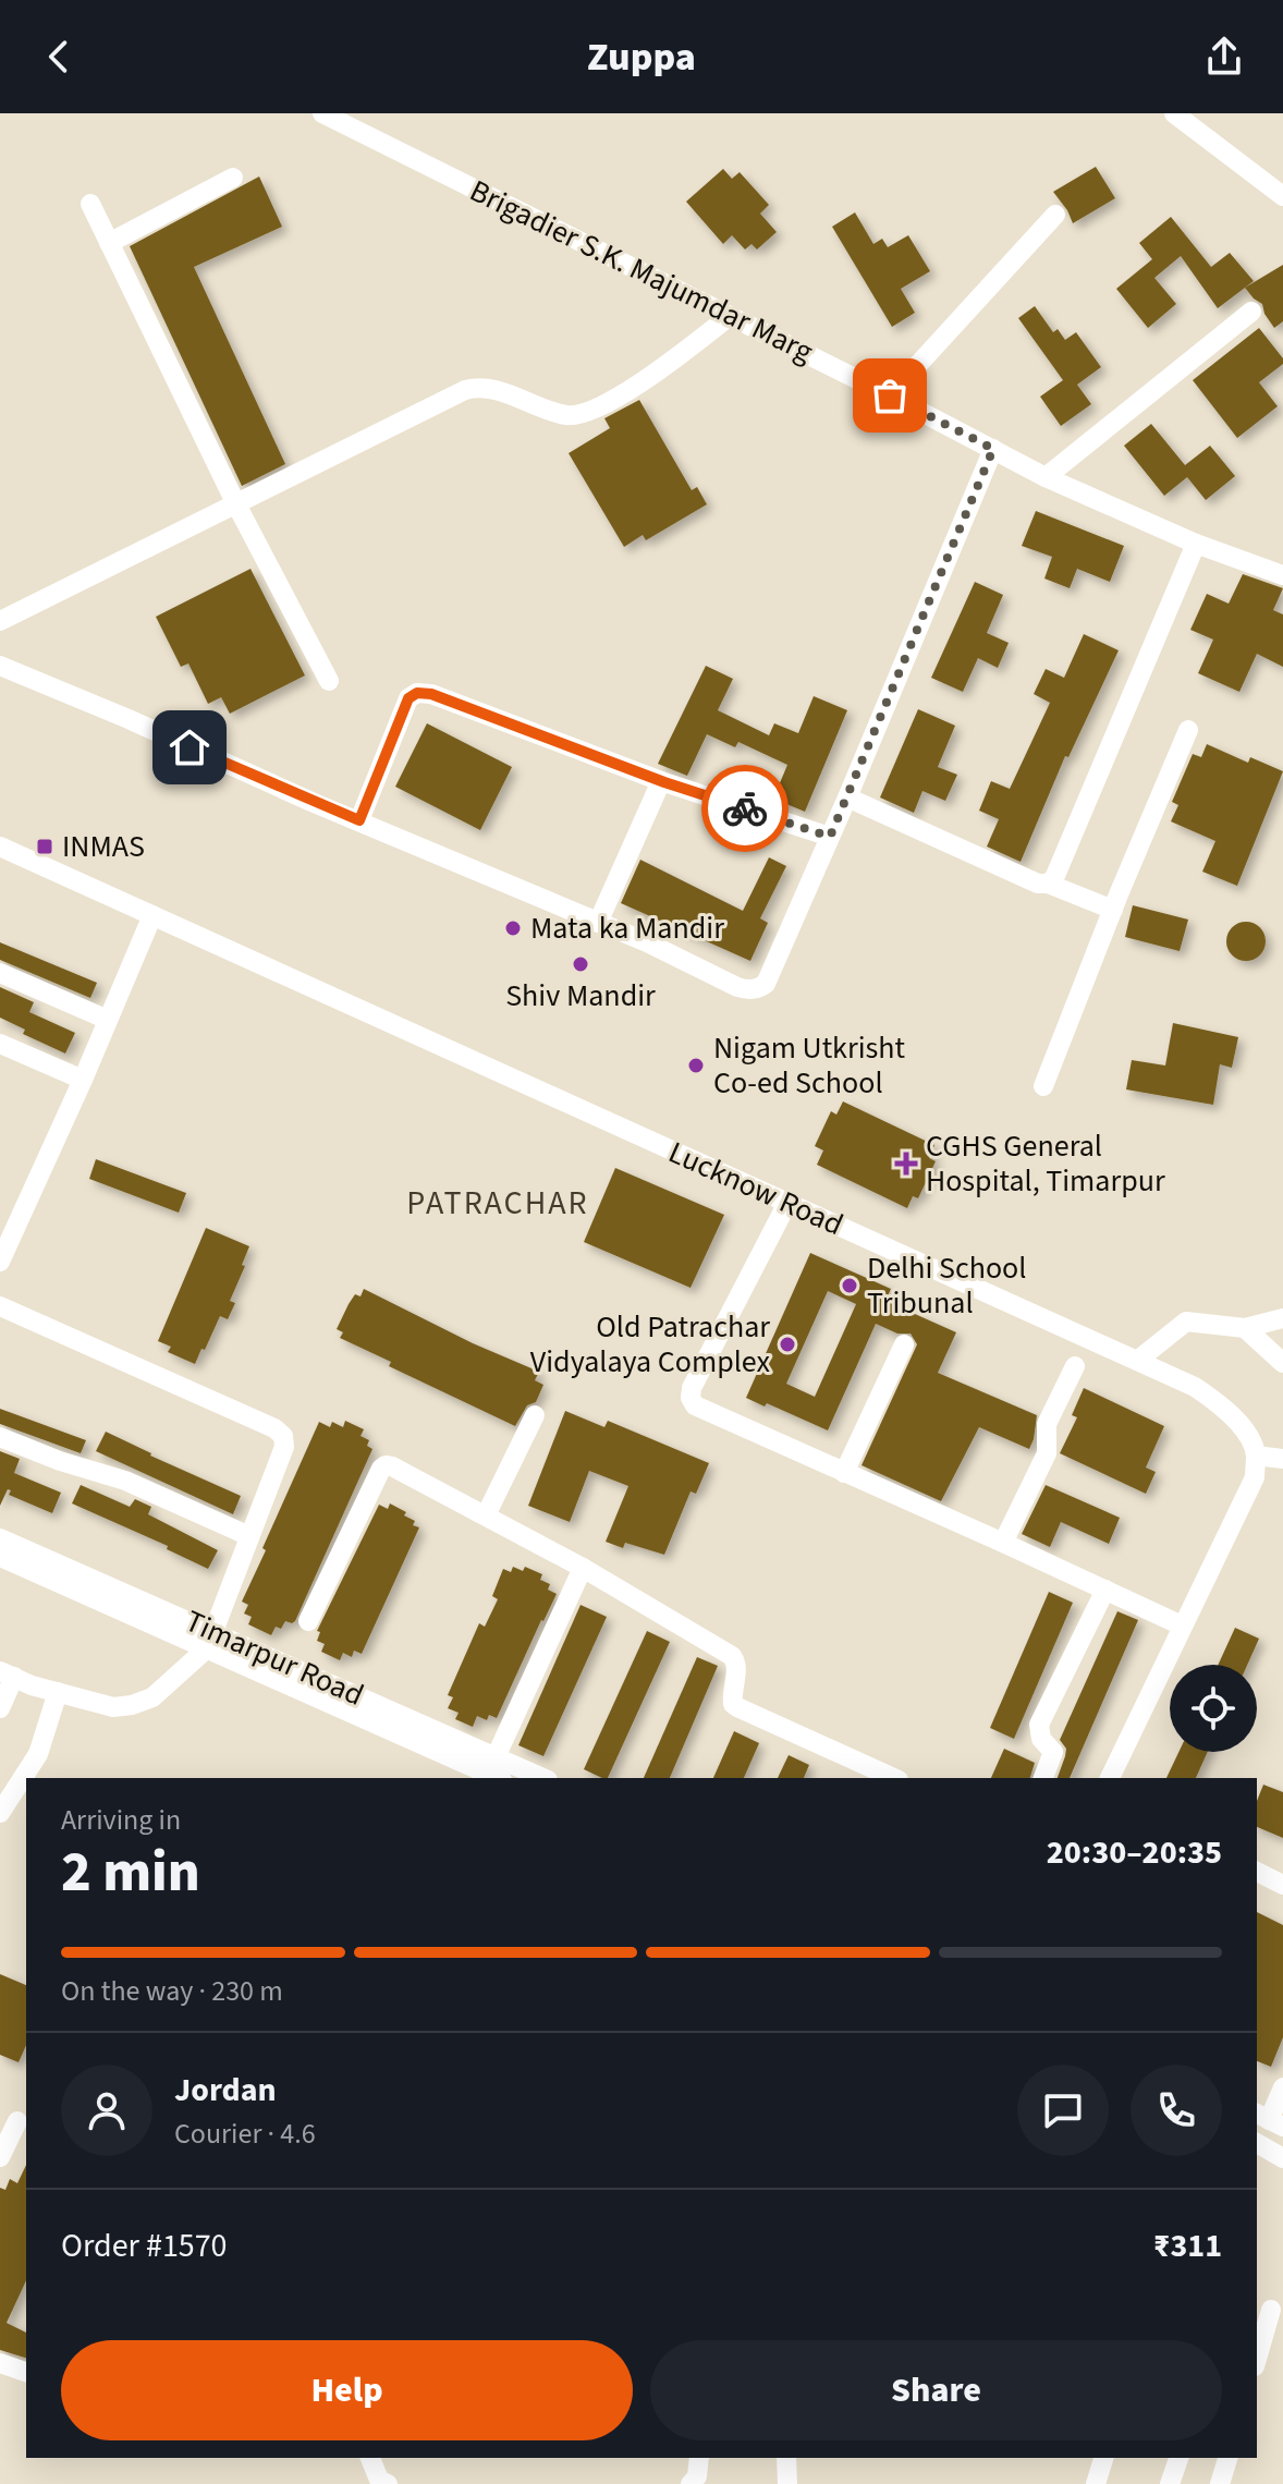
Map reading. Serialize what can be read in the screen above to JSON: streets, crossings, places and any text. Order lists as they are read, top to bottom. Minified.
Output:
{"streets":{"street":["Brigadier S.K. Majumdar Marg","Lucknow Road","Timarpur Road"]},"districts":["PATRACHAR"],"places":{"transit":["INMAS"],"other":["Mata ka Mandir","Shiv Mandir","Nigam Utkrisht Co-ed School","Delhi School Tribunal","Old Patrachar Vidyalaya Complex"],"health":["CGHS General Hospital, Timarpur"]},"page":{"header":"Zuppa","heading":["2 min","Arriving in","20:30–20:35"],"panel":["Jordan","Courier · 4.6","Order #1570","₹311"],"bar":"On the way · 230 m","buttons":["Help","Share"]}}
